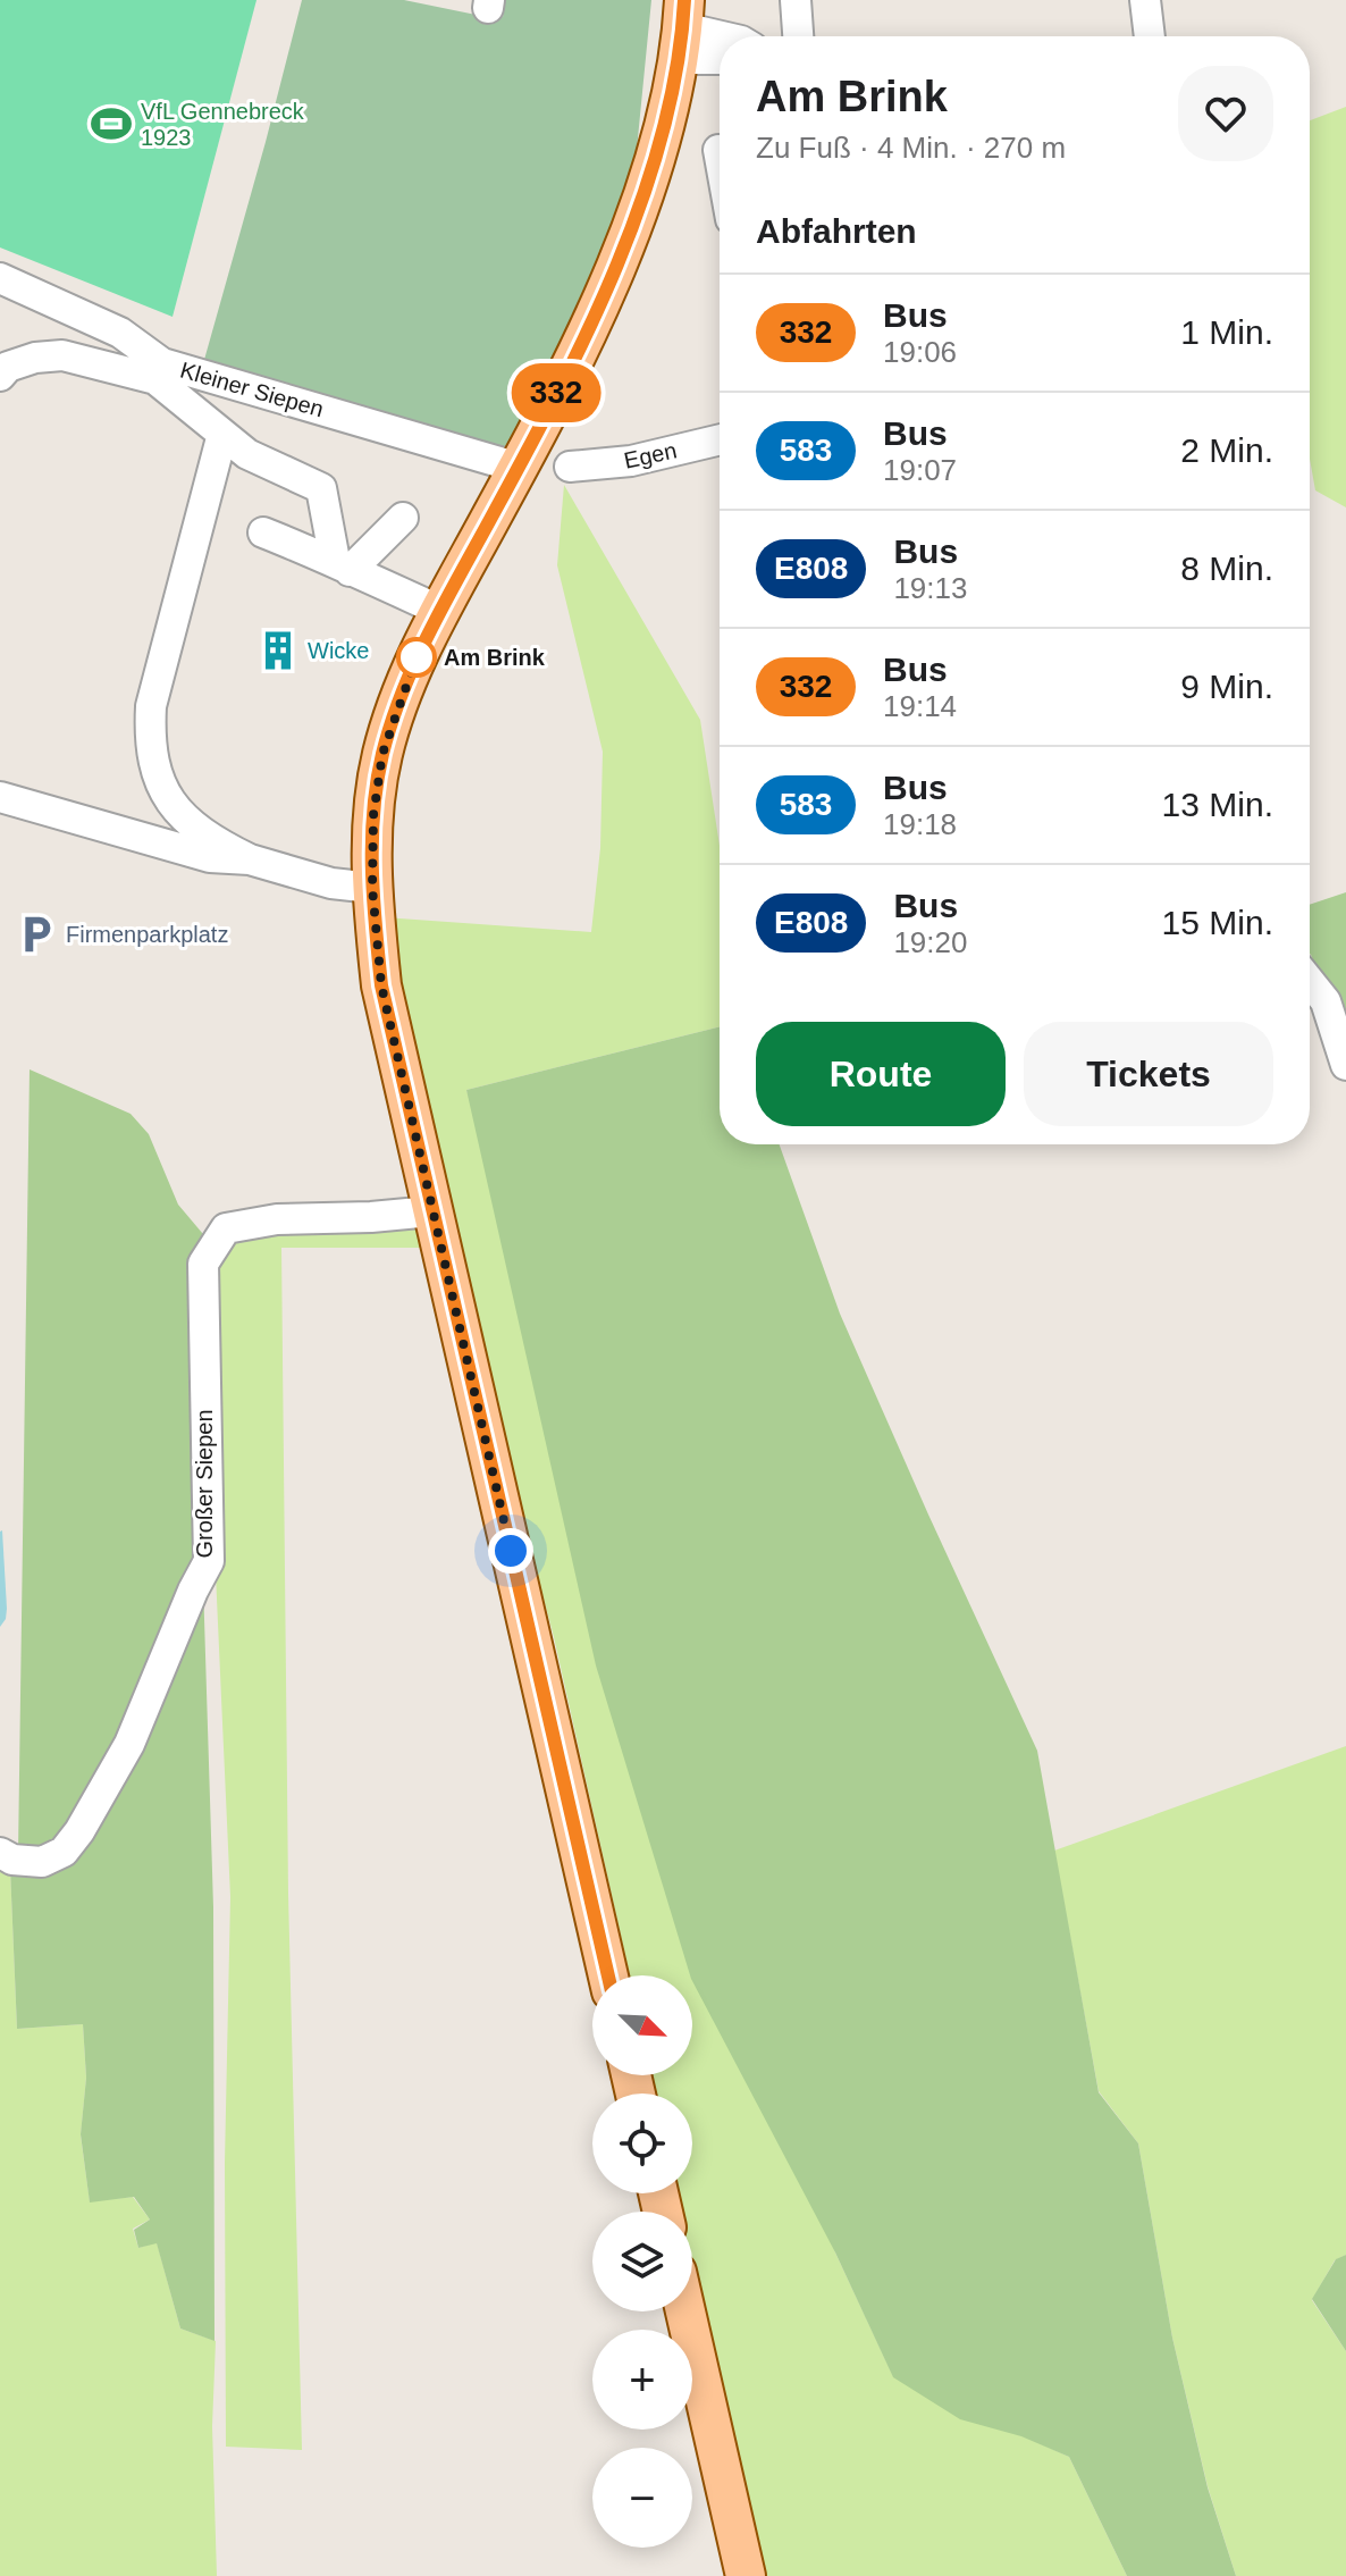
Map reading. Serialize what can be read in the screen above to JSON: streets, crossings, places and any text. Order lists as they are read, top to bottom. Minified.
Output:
{"streets":{"street":["Kleiner Siepen","Egen","Großer Siepen"]},"places":{"sports":["VfL Gennebreck 1923"],"building":["Wicke"],"other":["Am Brink"],"parking":["Firmenparkplatz"]},"lines":["bus line 332"],"north":"bottom right","page":{"on_map":"332","heading":[["Am Brink","Zu Fuß · 4 Min. · 270 m"],"Abfahrten"],"list":[{"mark":"332","name":"Bus","note":"19:06","value":"1 Min."},{"mark":"583","name":"Bus","note":"19:07","value":"2 Min."},{"mark":"E808","name":"Bus","note":"19:13","value":"8 Min."},{"mark":"332","name":"Bus","note":"19:14","value":"9 Min."},{"mark":"583","name":"Bus","note":"19:18","value":"13 Min."},{"mark":"E808","name":"Bus","note":"19:20","value":"15 Min."}],"buttons":["Route","Tickets"],"map_buttons":["+","−"]}}
